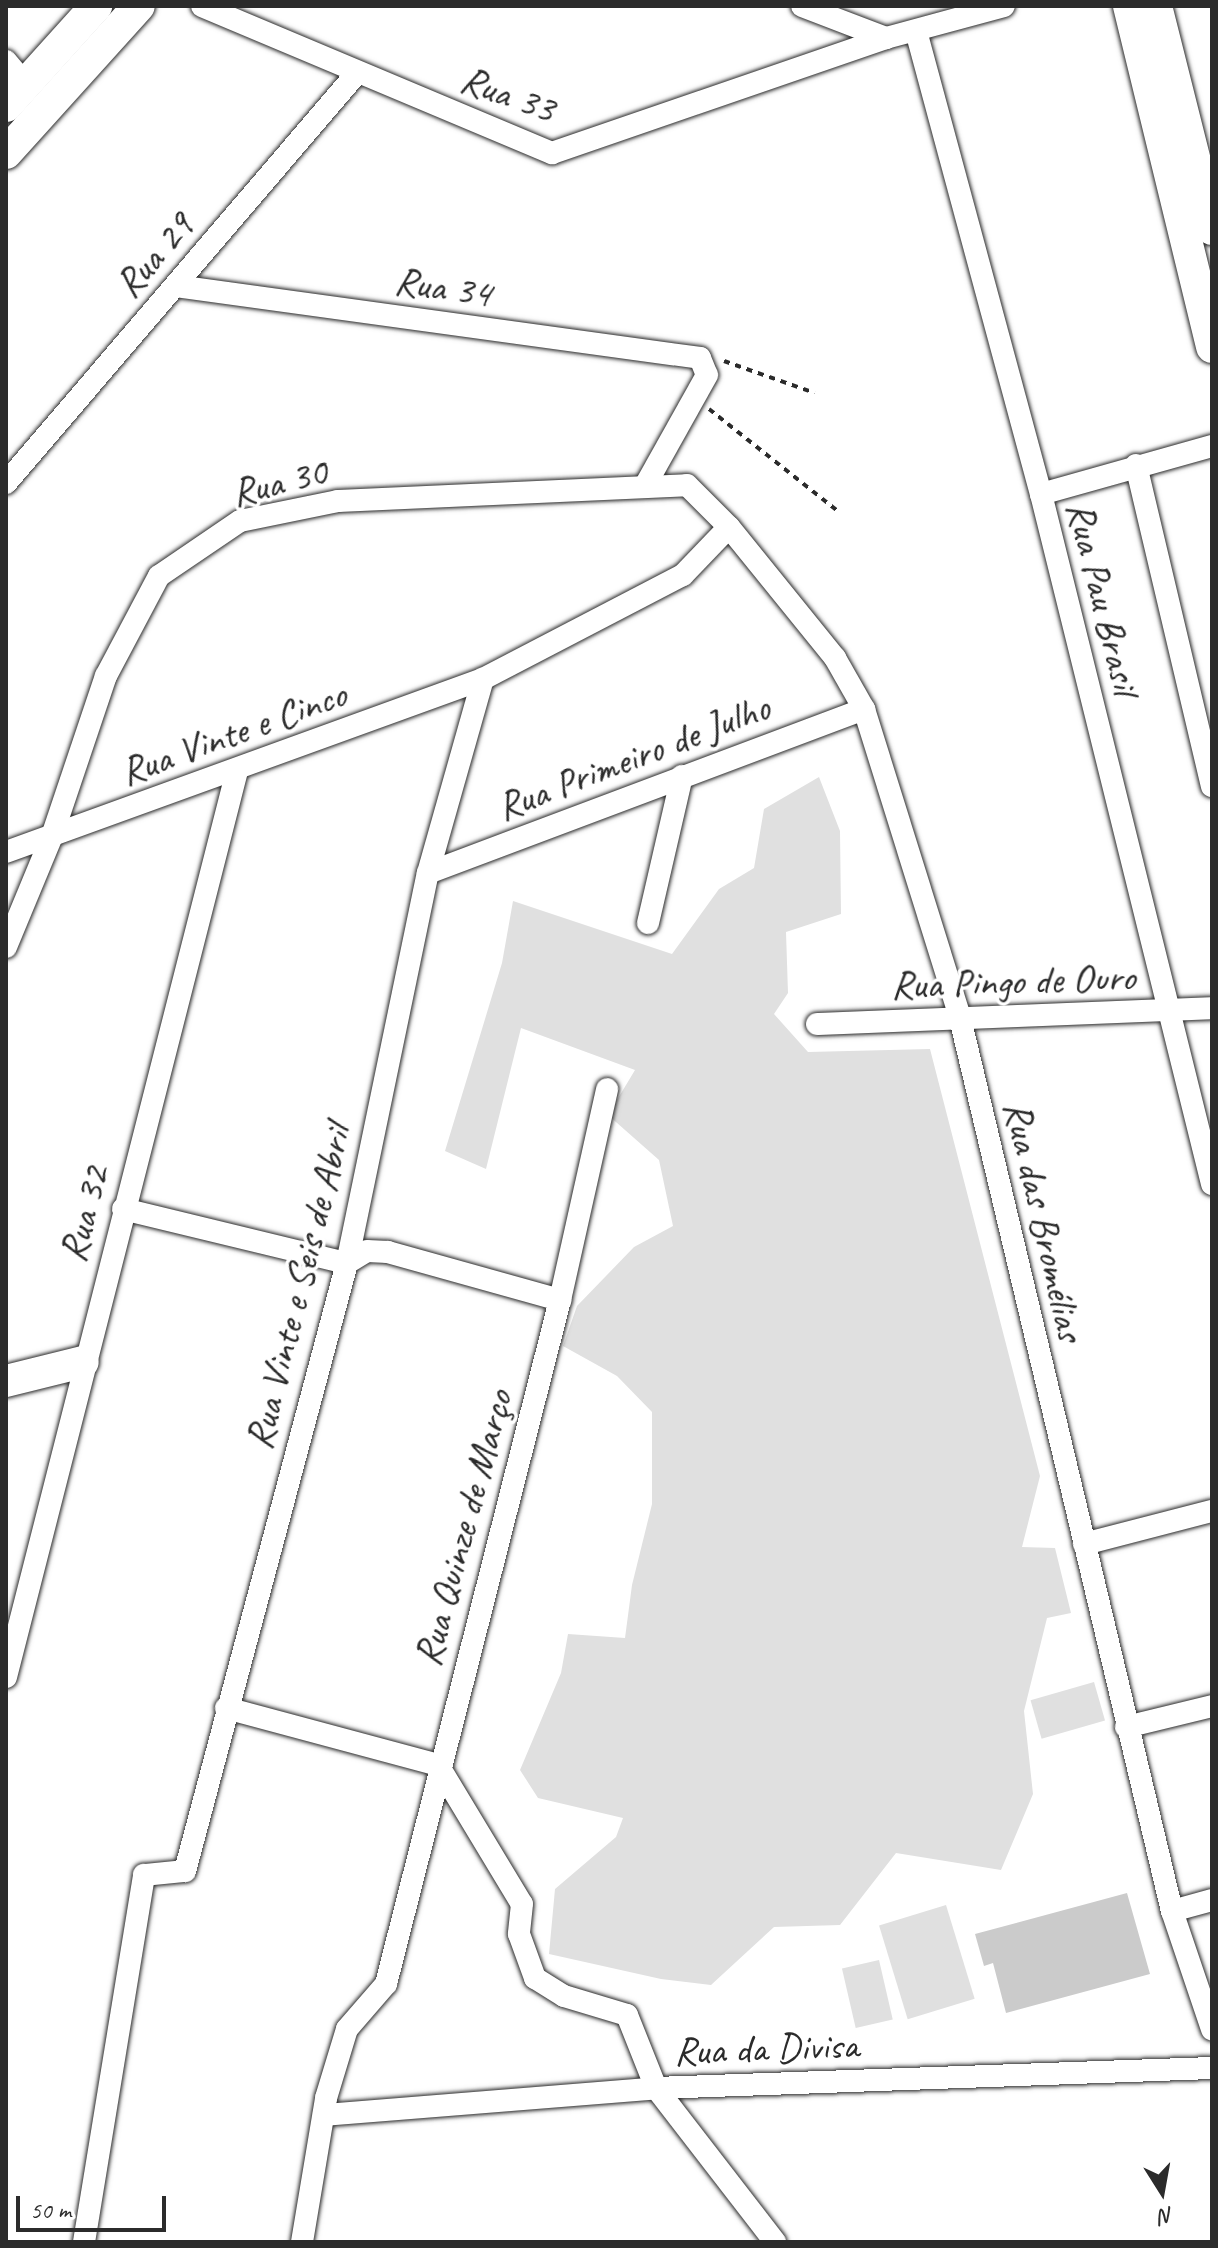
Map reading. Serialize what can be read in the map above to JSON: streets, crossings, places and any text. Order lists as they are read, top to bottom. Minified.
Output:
{"streets":{"street":["Rua 33","Rua 29","Rua 34","Rua 30","Rua Pau Brasil","Rua Vinte e Cinco","Rua Primeiro de Julho","Rua Pingo de Ouro","Rua 32","Rua das Bromélias","Rua Vinte e Seis de Abril","Rua Quinze de Março","Rua da Divisa"]},"crossings":[["Rua 33","Rua 29"],["Rua 33","Rua Pau Brasil"],["Rua 29","Rua 34"],["Rua 30","Rua Vinte e Cinco"],["Rua 30","Rua das Bromélias"],["Rua Pau Brasil","Rua Pingo de Ouro"],["Rua Vinte e Cinco","Rua 32"],["Rua Vinte e Cinco","Rua das Bromélias"],["Rua Vinte e Cinco","Rua Vinte e Seis de Abril"],["Rua Primeiro de Julho","Rua das Bromélias"],["Rua Primeiro de Julho","Rua Vinte e Seis de Abril"],["Rua Pingo de Ouro","Rua das Bromélias"],["Rua Quinze de Março","Rua da Divisa"]],"scale_bar":"50 m","north":"bottom"}
